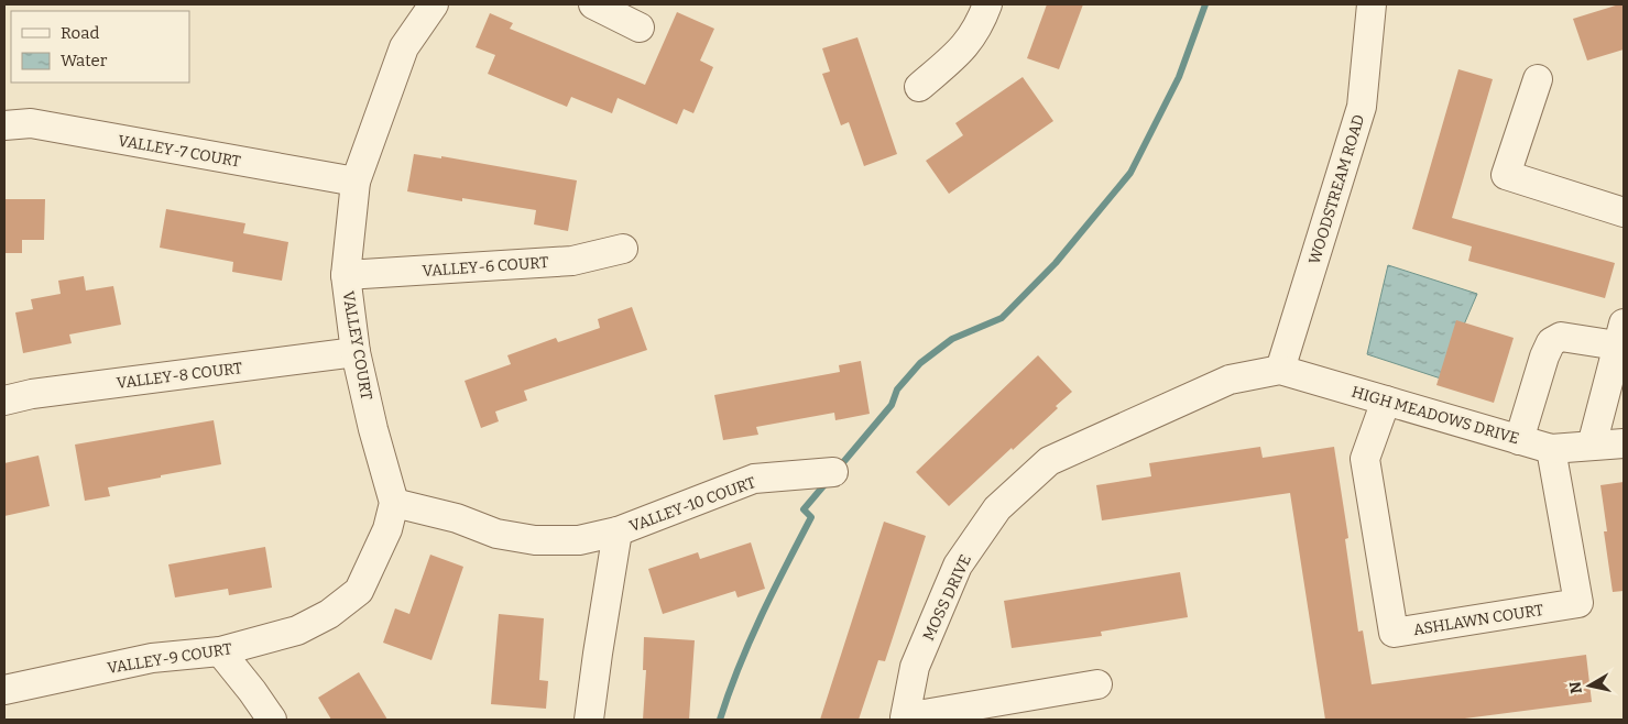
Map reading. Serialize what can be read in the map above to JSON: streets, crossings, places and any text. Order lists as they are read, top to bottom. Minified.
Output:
{"streets":{"street":["VALLEY-7 COURT","WOODSTREAM ROAD","VALLEY-6 COURT","VALLEY COURT","VALLEY-8 COURT","HIGH MEADOWS DRIVE","VALLEY-10 COURT","MOSS DRIVE","ASHLAWN COURT","VALLEY-9 COURT"]},"crossings":[["VALLEY-7 COURT","VALLEY COURT"],["WOODSTREAM ROAD","HIGH MEADOWS DRIVE"],["WOODSTREAM ROAD","MOSS DRIVE"],["VALLEY-6 COURT","VALLEY COURT"],["VALLEY COURT","VALLEY-8 COURT"],["VALLEY COURT","VALLEY-10 COURT"],["VALLEY COURT","VALLEY-9 COURT"],["HIGH MEADOWS DRIVE","MOSS DRIVE"],["HIGH MEADOWS DRIVE","ASHLAWN COURT"],["VALLEY-10 COURT","VALLEY-9 COURT"]],"legend":["Road","Water"],"north":"left"}
